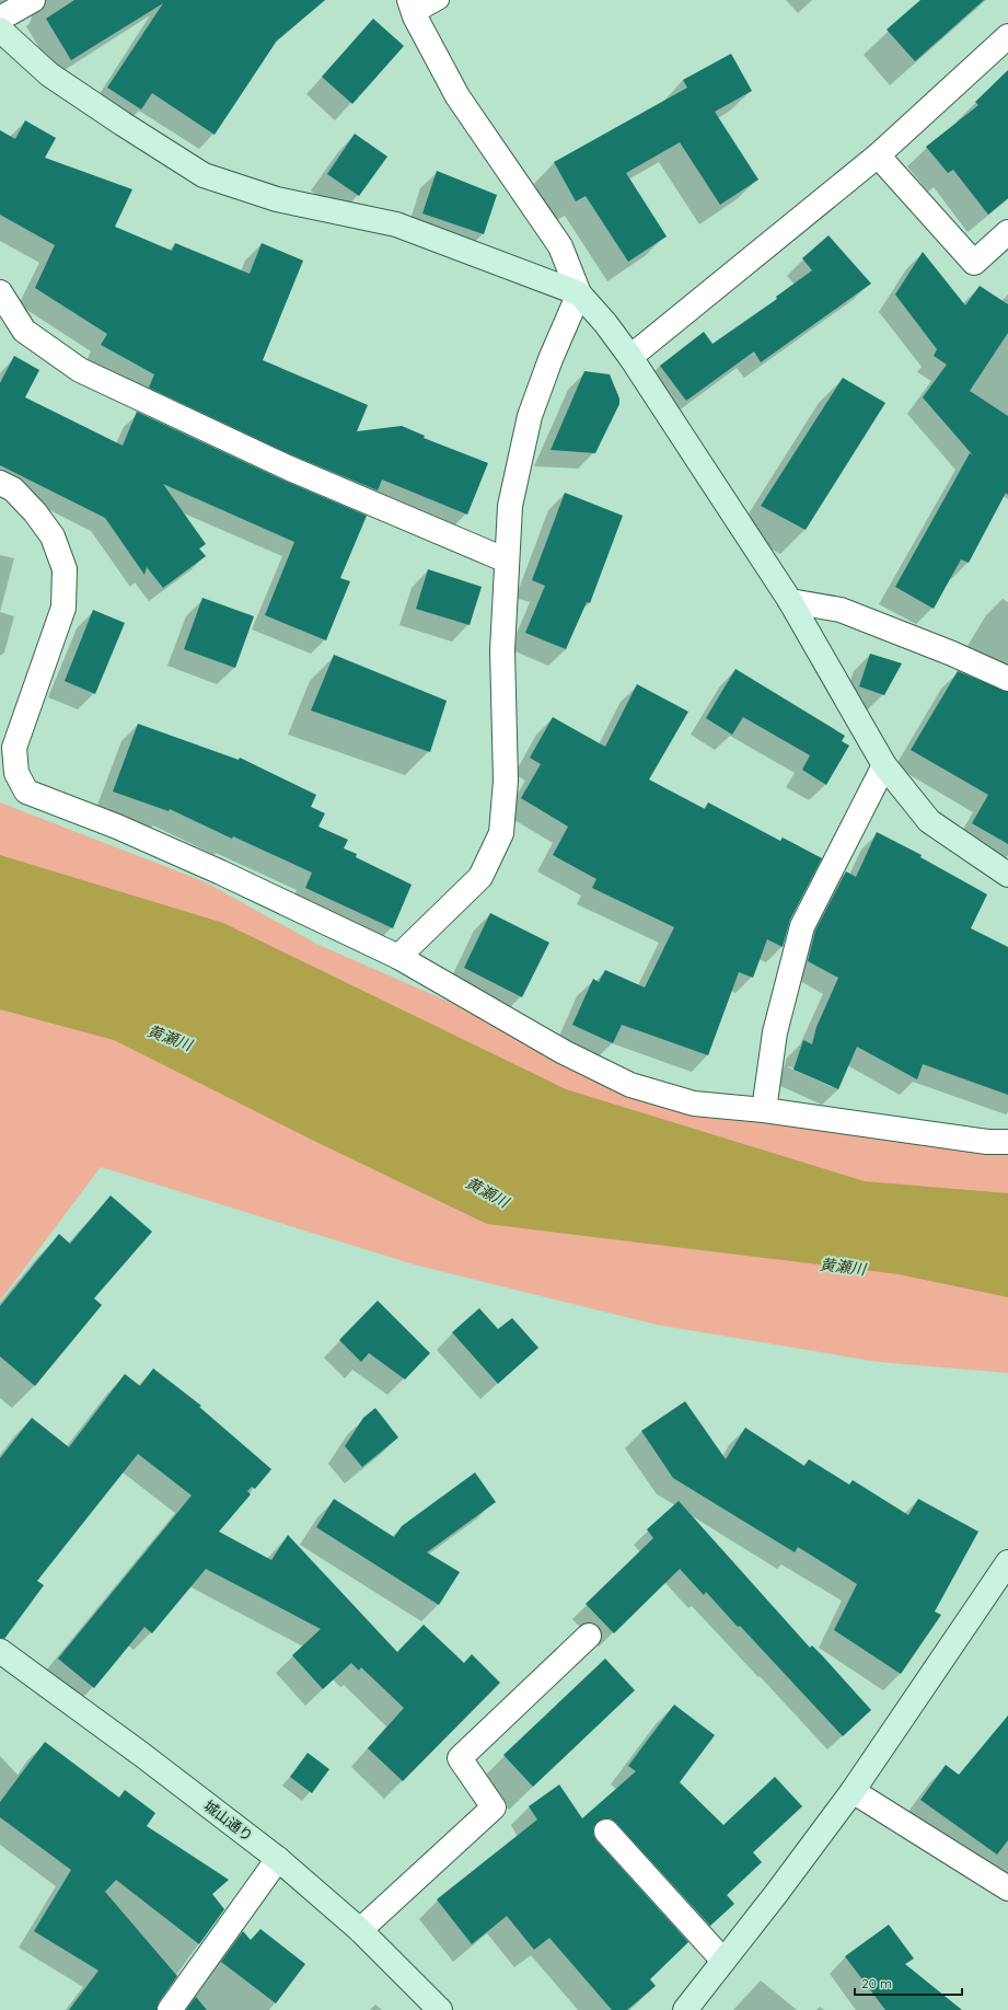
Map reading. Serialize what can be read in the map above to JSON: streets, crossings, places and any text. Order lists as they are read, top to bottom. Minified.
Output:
{"streets":{"street":["城山通り"]},"water":["黄瀬川"],"scale_bar":"20 m"}
